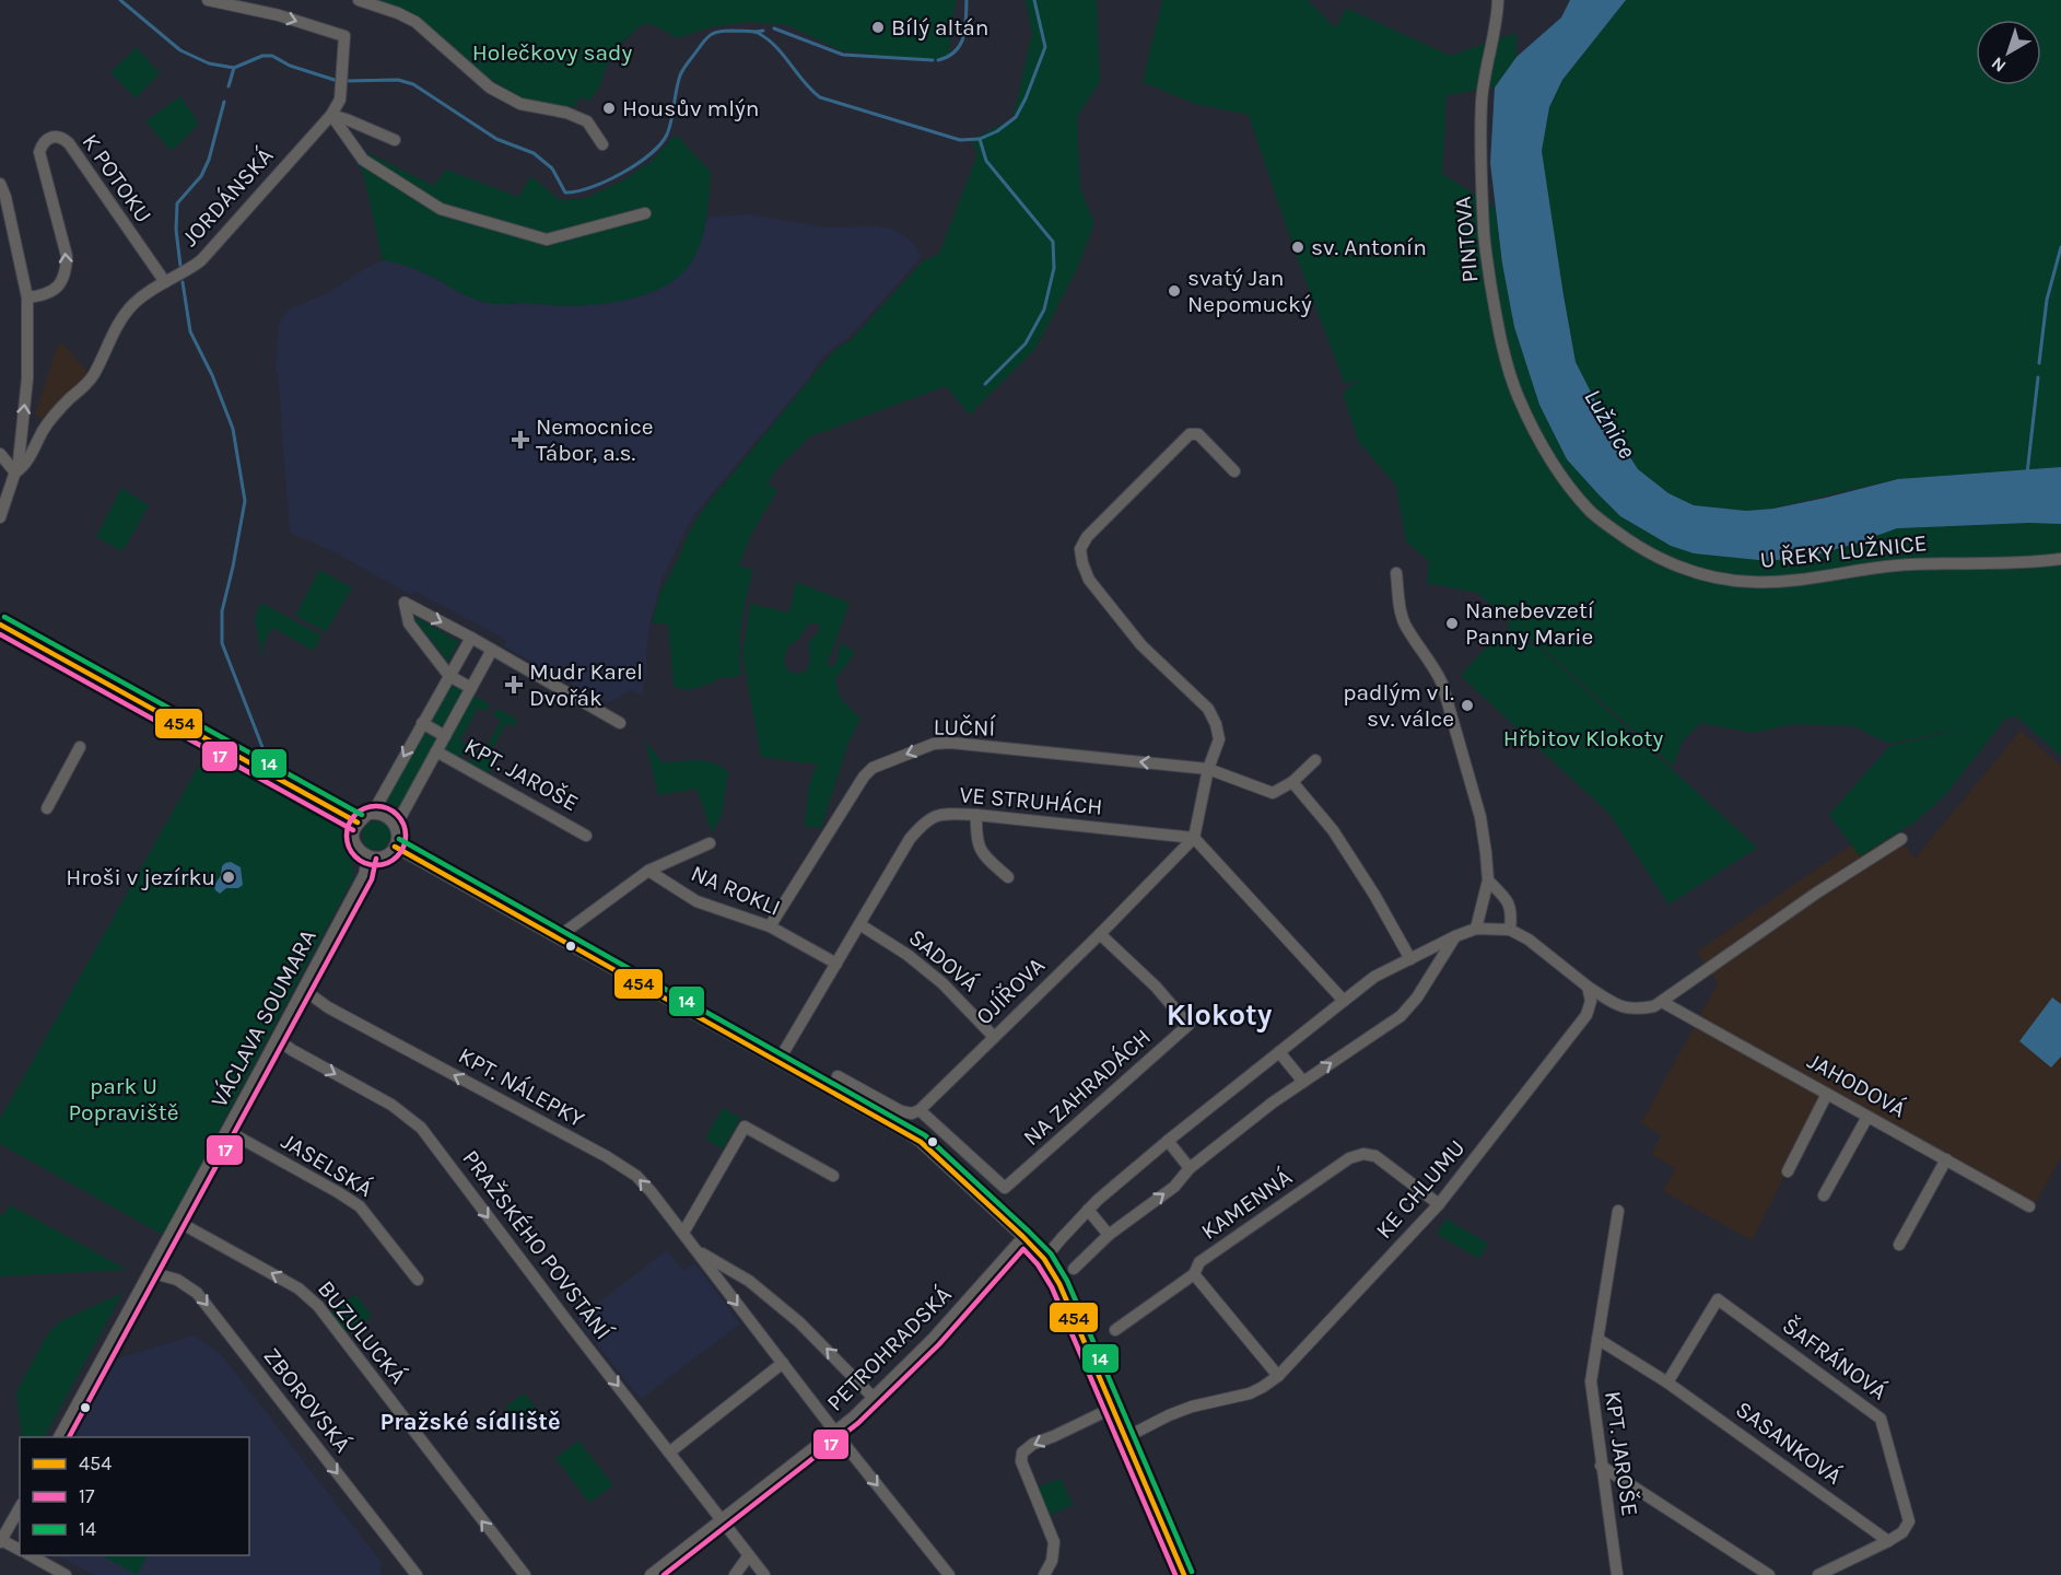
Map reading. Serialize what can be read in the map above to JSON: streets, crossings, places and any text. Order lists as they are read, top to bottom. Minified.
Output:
{"streets":{"street":["K POTOKU","JORDÁNSKÁ","PINTOVA","U ŘEKY LUŽNICE","LUČNÍ","KPT. JAROŠE","VE STRUHÁCH","NA ROKLI","SADOVÁ","OJÍŘOVA","VÁCLAVA SOUMARA","JAHODOVÁ","KPT. NÁLEPKY","NA ZAHRADÁCH","JASELSKÁ","KE CHLUMU","KAMENNÁ","PRAŽSKÉHO POVSTÁNÍ","BUZULUCKÁ","PETROHRADSKÁ","ŠAFRÁNOVÁ","ZBOROVSKÁ","SASANKOVÁ"]},"crossings":[["K POTOKU","JORDÁNSKÁ"],["PINTOVA","U ŘEKY LUŽNICE"],["LUČNÍ","NA ROKLI"],["KPT. JAROŠE","VÁCLAVA SOUMARA"],["KPT. JAROŠE","SASANKOVÁ"],["VE STRUHÁCH","NA ROKLI"],["VE STRUHÁCH","SADOVÁ"],["VE STRUHÁCH","OJÍŘOVA"],["SADOVÁ","OJÍŘOVA"],["OJÍŘOVA","NA ZAHRADÁCH"],["VÁCLAVA SOUMARA","KPT. NÁLEPKY"],["VÁCLAVA SOUMARA","JASELSKÁ"],["VÁCLAVA SOUMARA","PRAŽSKÉHO POVSTÁNÍ"],["VÁCLAVA SOUMARA","BUZULUCKÁ"],["VÁCLAVA SOUMARA","ZBOROVSKÁ"],["KPT. NÁLEPKY","PETROHRADSKÁ"],["KE CHLUMU","KAMENNÁ"],["PRAŽSKÉHO POVSTÁNÍ","PETROHRADSKÁ"],["ŠAFRÁNOVÁ","SASANKOVÁ"]],"one_way":["LUČNÍ","PRAŽSKÉHO POVSTÁNÍ","BUZULUCKÁ","ZBOROVSKÁ"],"districts":["Klokoty","Pražské sídliště"],"water":["Lužnice"],"parks":["Holečkovy sady","Hřbitov Klokoty","park U Popraviště"],"places":{"other":["Bílý altán","Housův mlýn","sv. Antonín","svatý Jan Nepomucký","Nanebevzetí Panny Marie","padlým v I. sv. válce","Hroši v jezírku"],"health":["Nemocnice Tábor, a.s.","Mudr Karel Dvořák"]},"lines":["transit line 14","transit line 454","transit line 17"],"legend":["454","17","14"],"north":"bottom left"}
